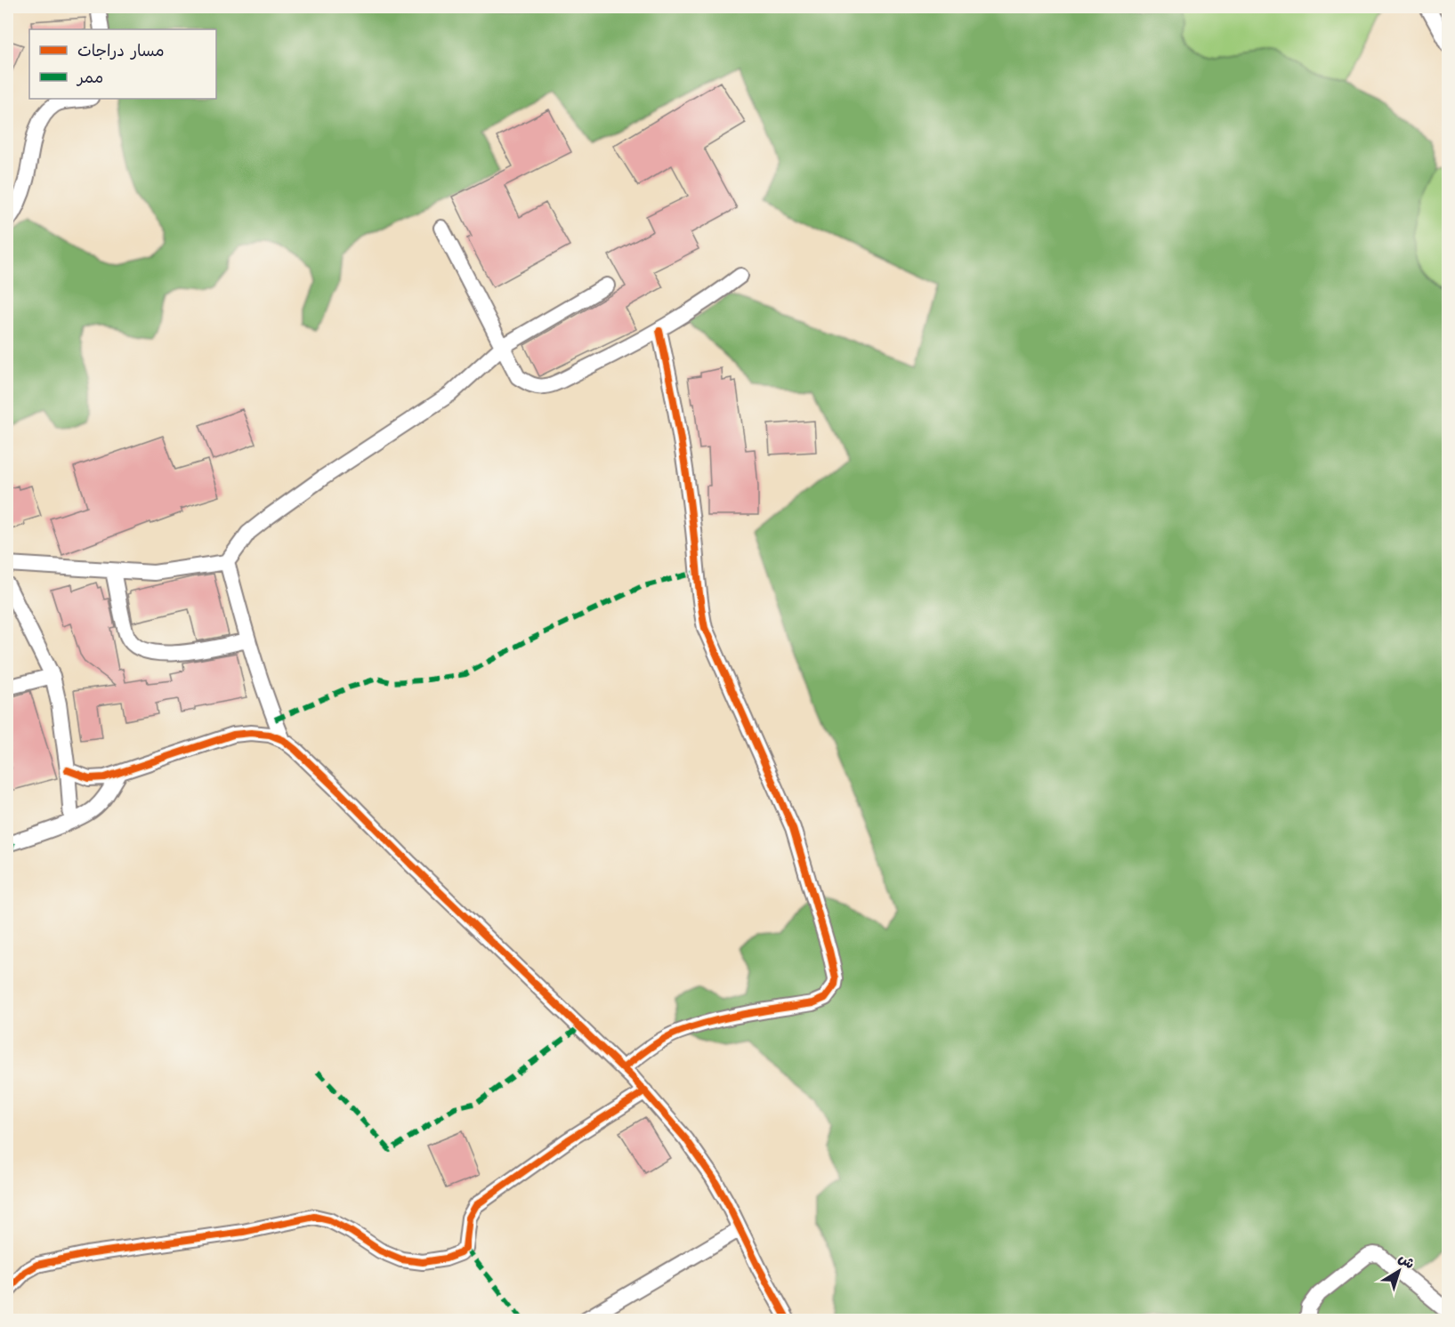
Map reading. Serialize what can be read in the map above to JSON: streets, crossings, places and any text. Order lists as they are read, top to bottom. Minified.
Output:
{"legend":["مسار دراجات","ممر"],"north":"top right"}
